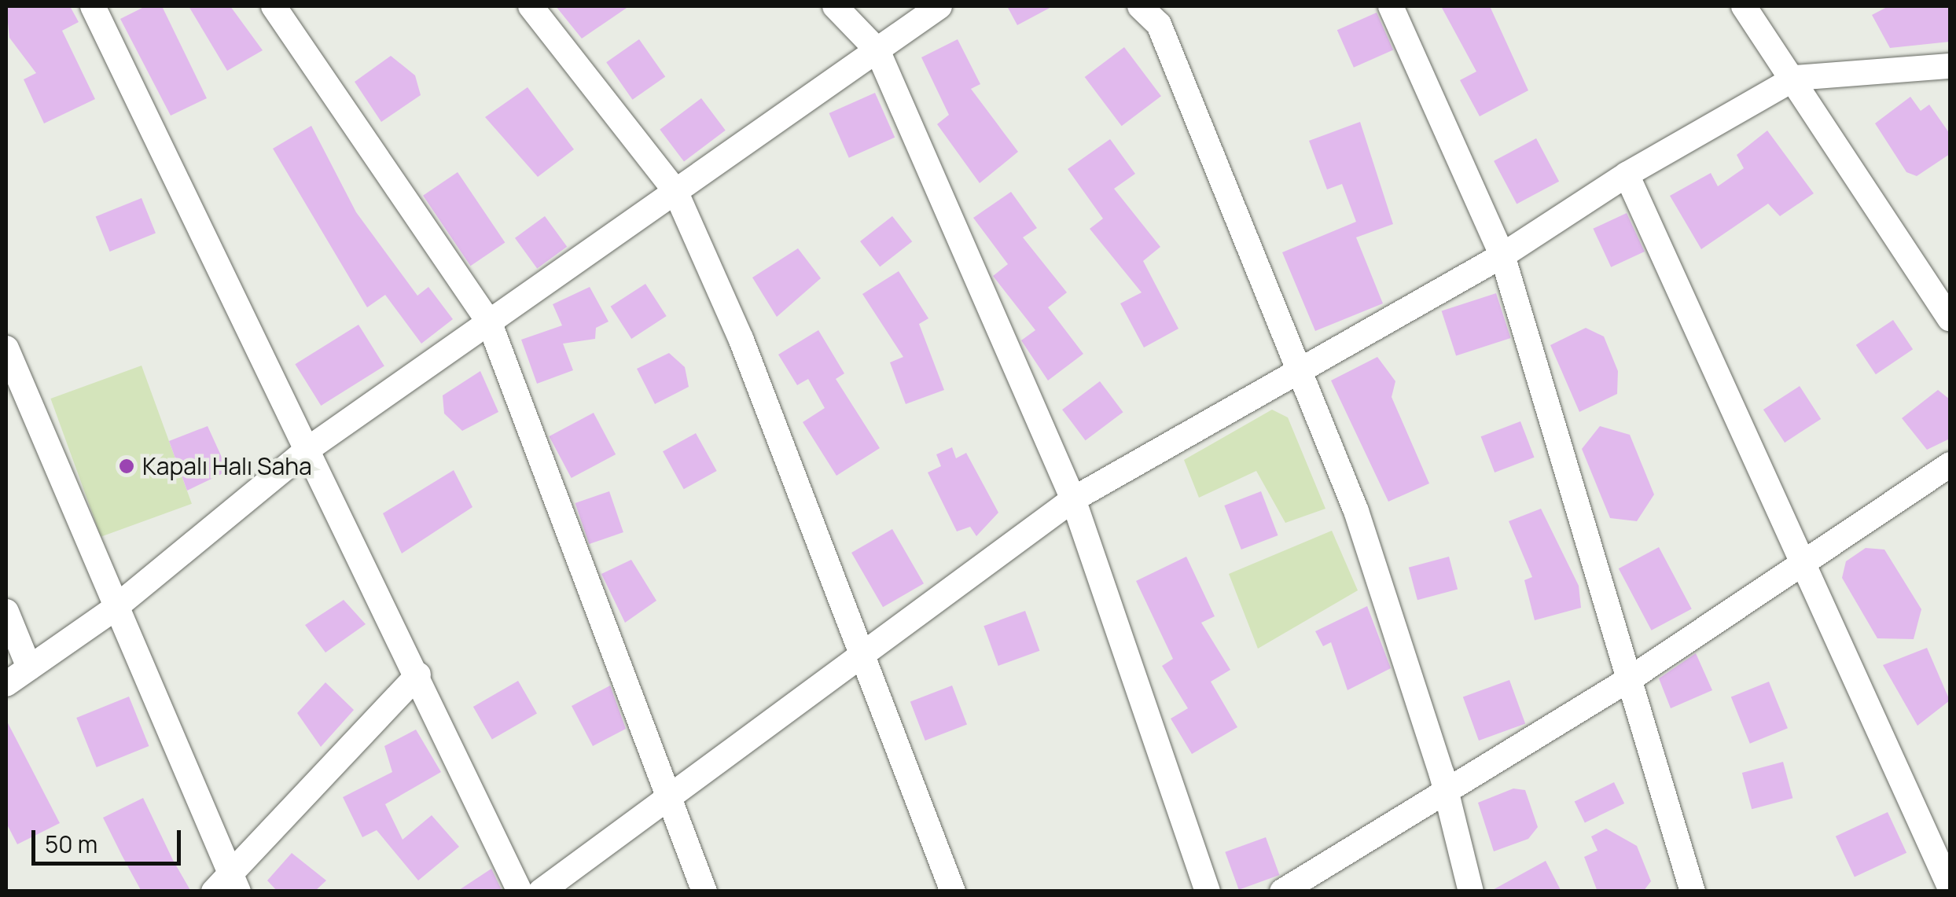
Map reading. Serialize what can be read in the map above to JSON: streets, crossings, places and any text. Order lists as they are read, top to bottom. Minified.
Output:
{"places":["Kapalı Halı Saha"],"scale_bar":"50 m"}
